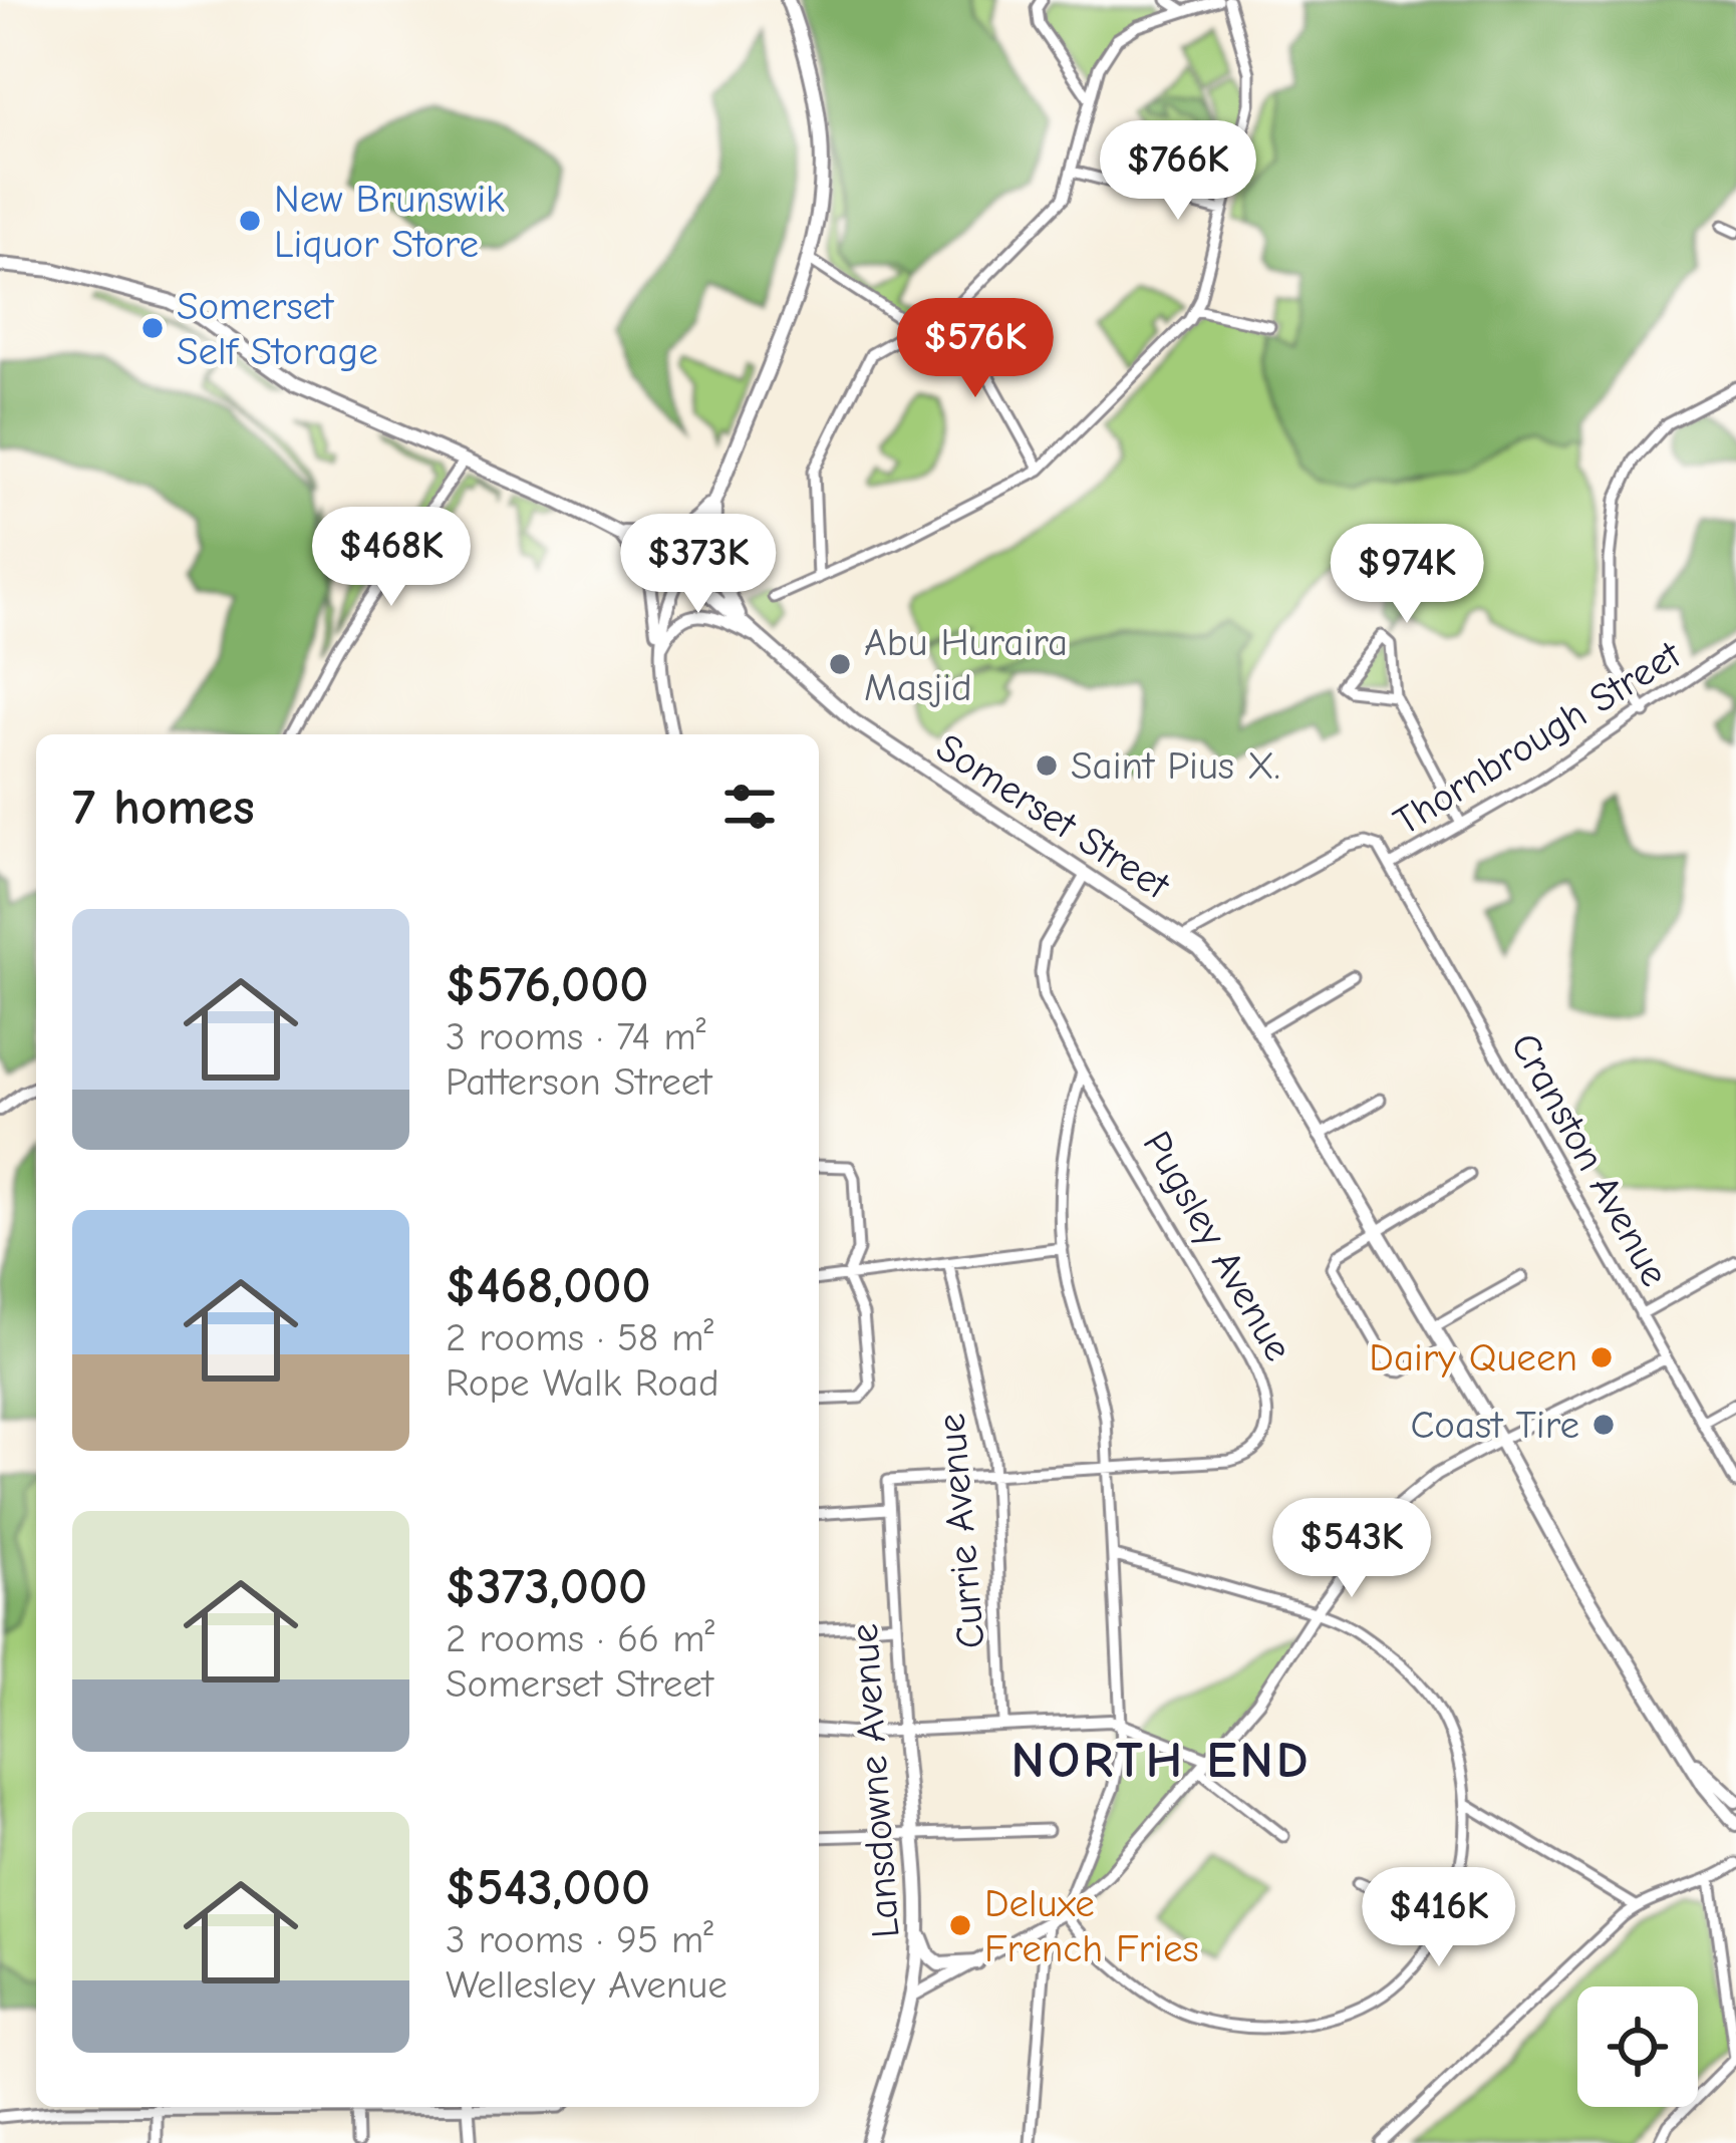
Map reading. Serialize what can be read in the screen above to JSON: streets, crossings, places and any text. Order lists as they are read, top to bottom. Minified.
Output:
{"streets":{"main road":["Somerset Street","Lansdowne Avenue"],"street":["Thornbrough Street","Cranston Avenue","Pugsley Avenue","Currie Avenue"]},"crossings":[["Thornbrough Street","Somerset Street"],["Thornbrough Street","Cranston Avenue"],["Somerset Street","Pugsley Avenue"],["Pugsley Avenue","Currie Avenue"],["Pugsley Avenue","Lansdowne Avenue"]],"districts":["NORTH END"],"places":["New Brunswik Liquor Store","Somerset Self Storage","Abu Huraira Masjid","Saint Pius X.","Dairy Queen","Coast Tire","Deluxe French Fries"],"page":{"price":["$766K","$576K","$468K","$373K","$974K","$543K","$416K"],"heading":"7 homes","list":[{"name":"$576,000","note":"3 rooms · 74 m² · Patterson Street"},{"name":"$468,000","note":"2 rooms · 58 m² · Rope Walk Road"},{"name":"$373,000","note":"2 rooms · 66 m² · Somerset Street"},{"name":"$543,000","note":"3 rooms · 95 m² · Wellesley Avenue"}]}}
